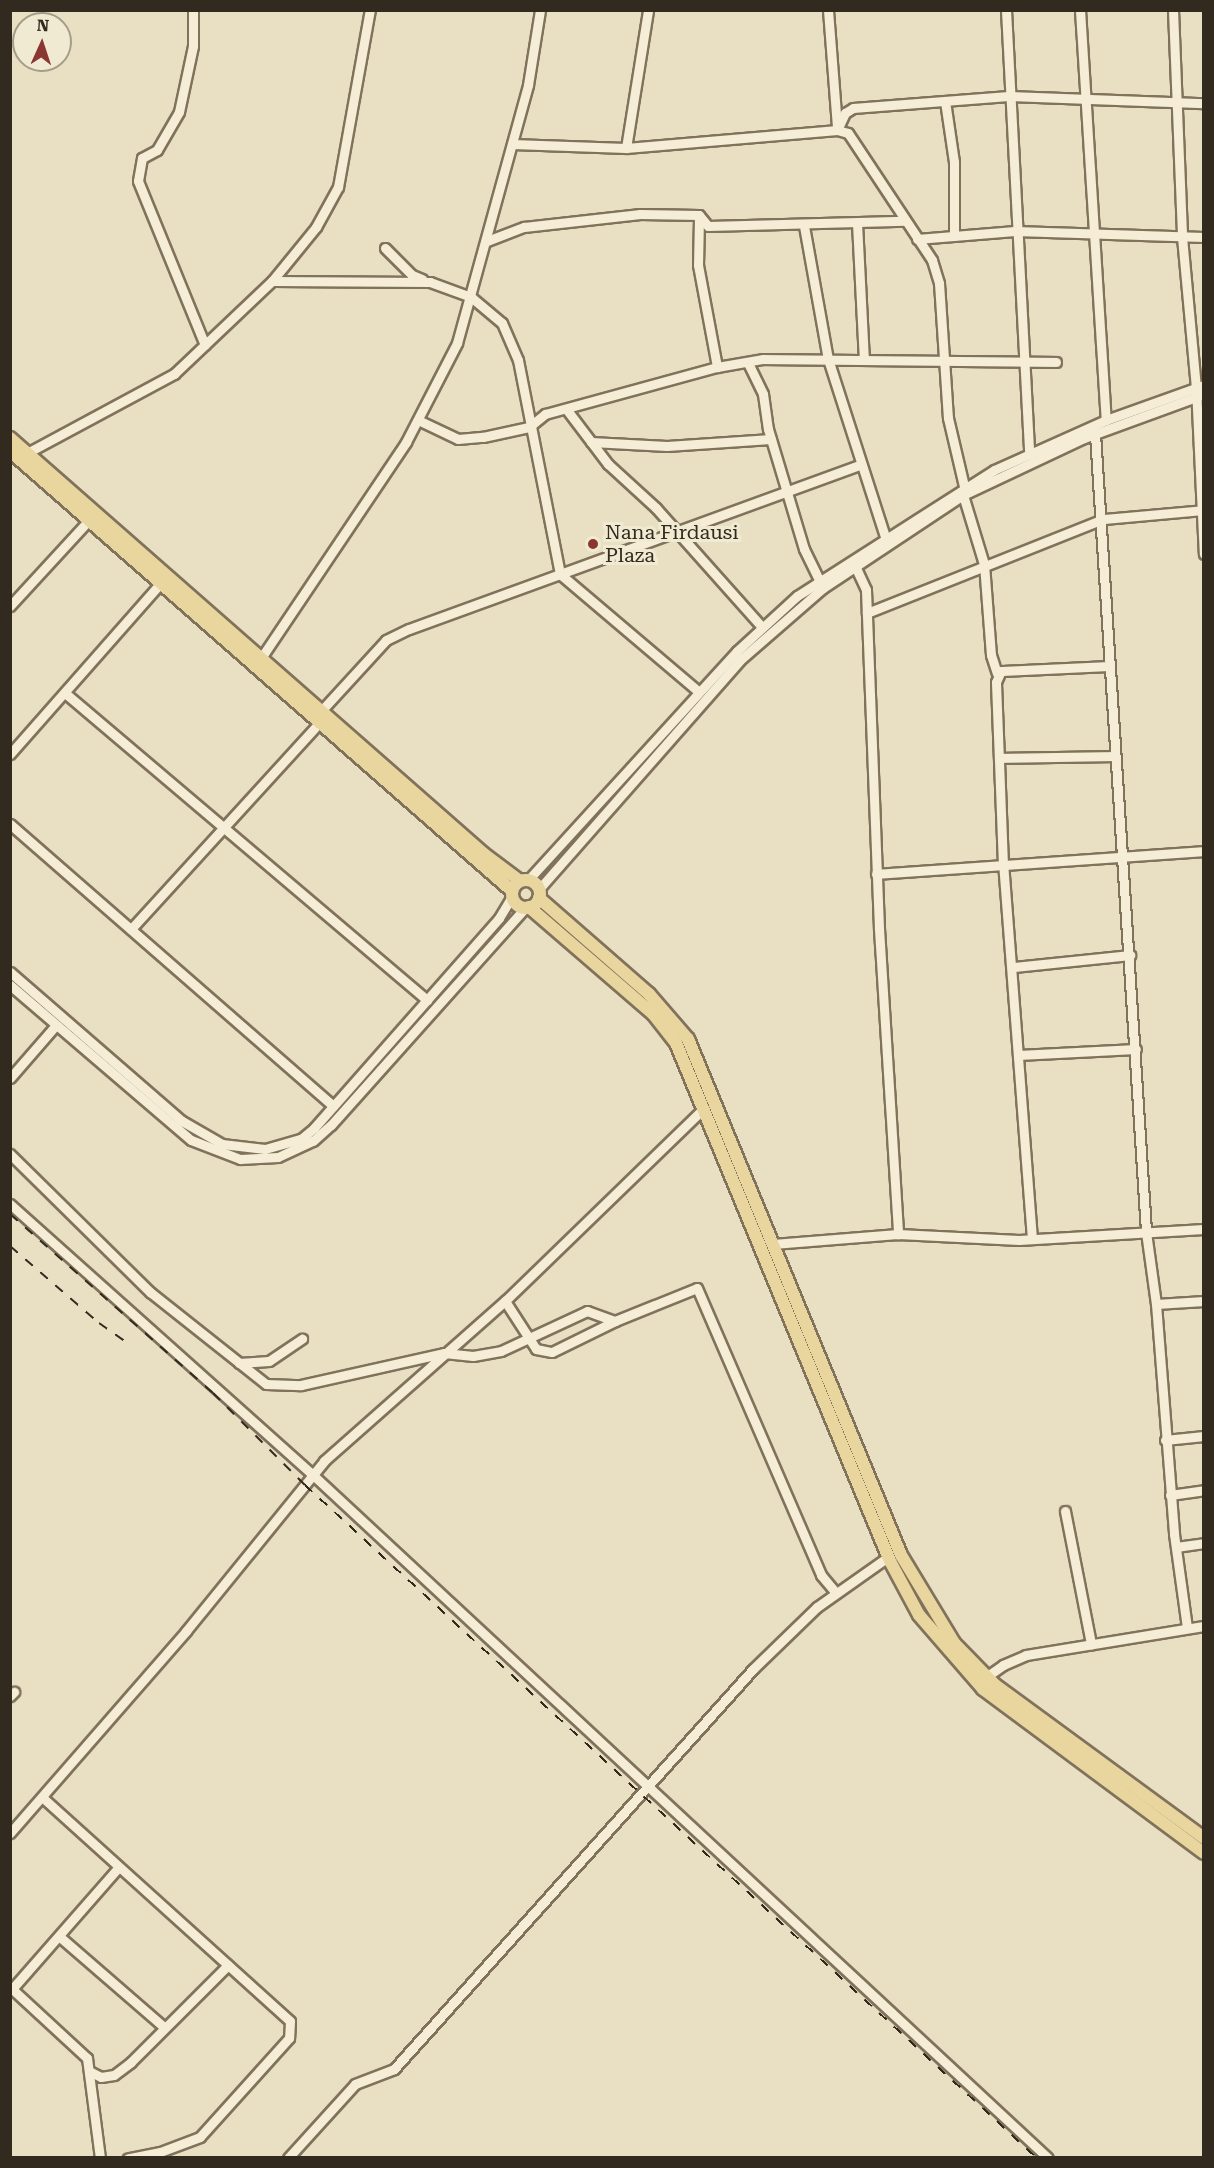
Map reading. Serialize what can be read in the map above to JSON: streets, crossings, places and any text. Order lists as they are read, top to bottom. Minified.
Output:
{"places":["Nana Firdausi Plaza"],"north":"top"}
